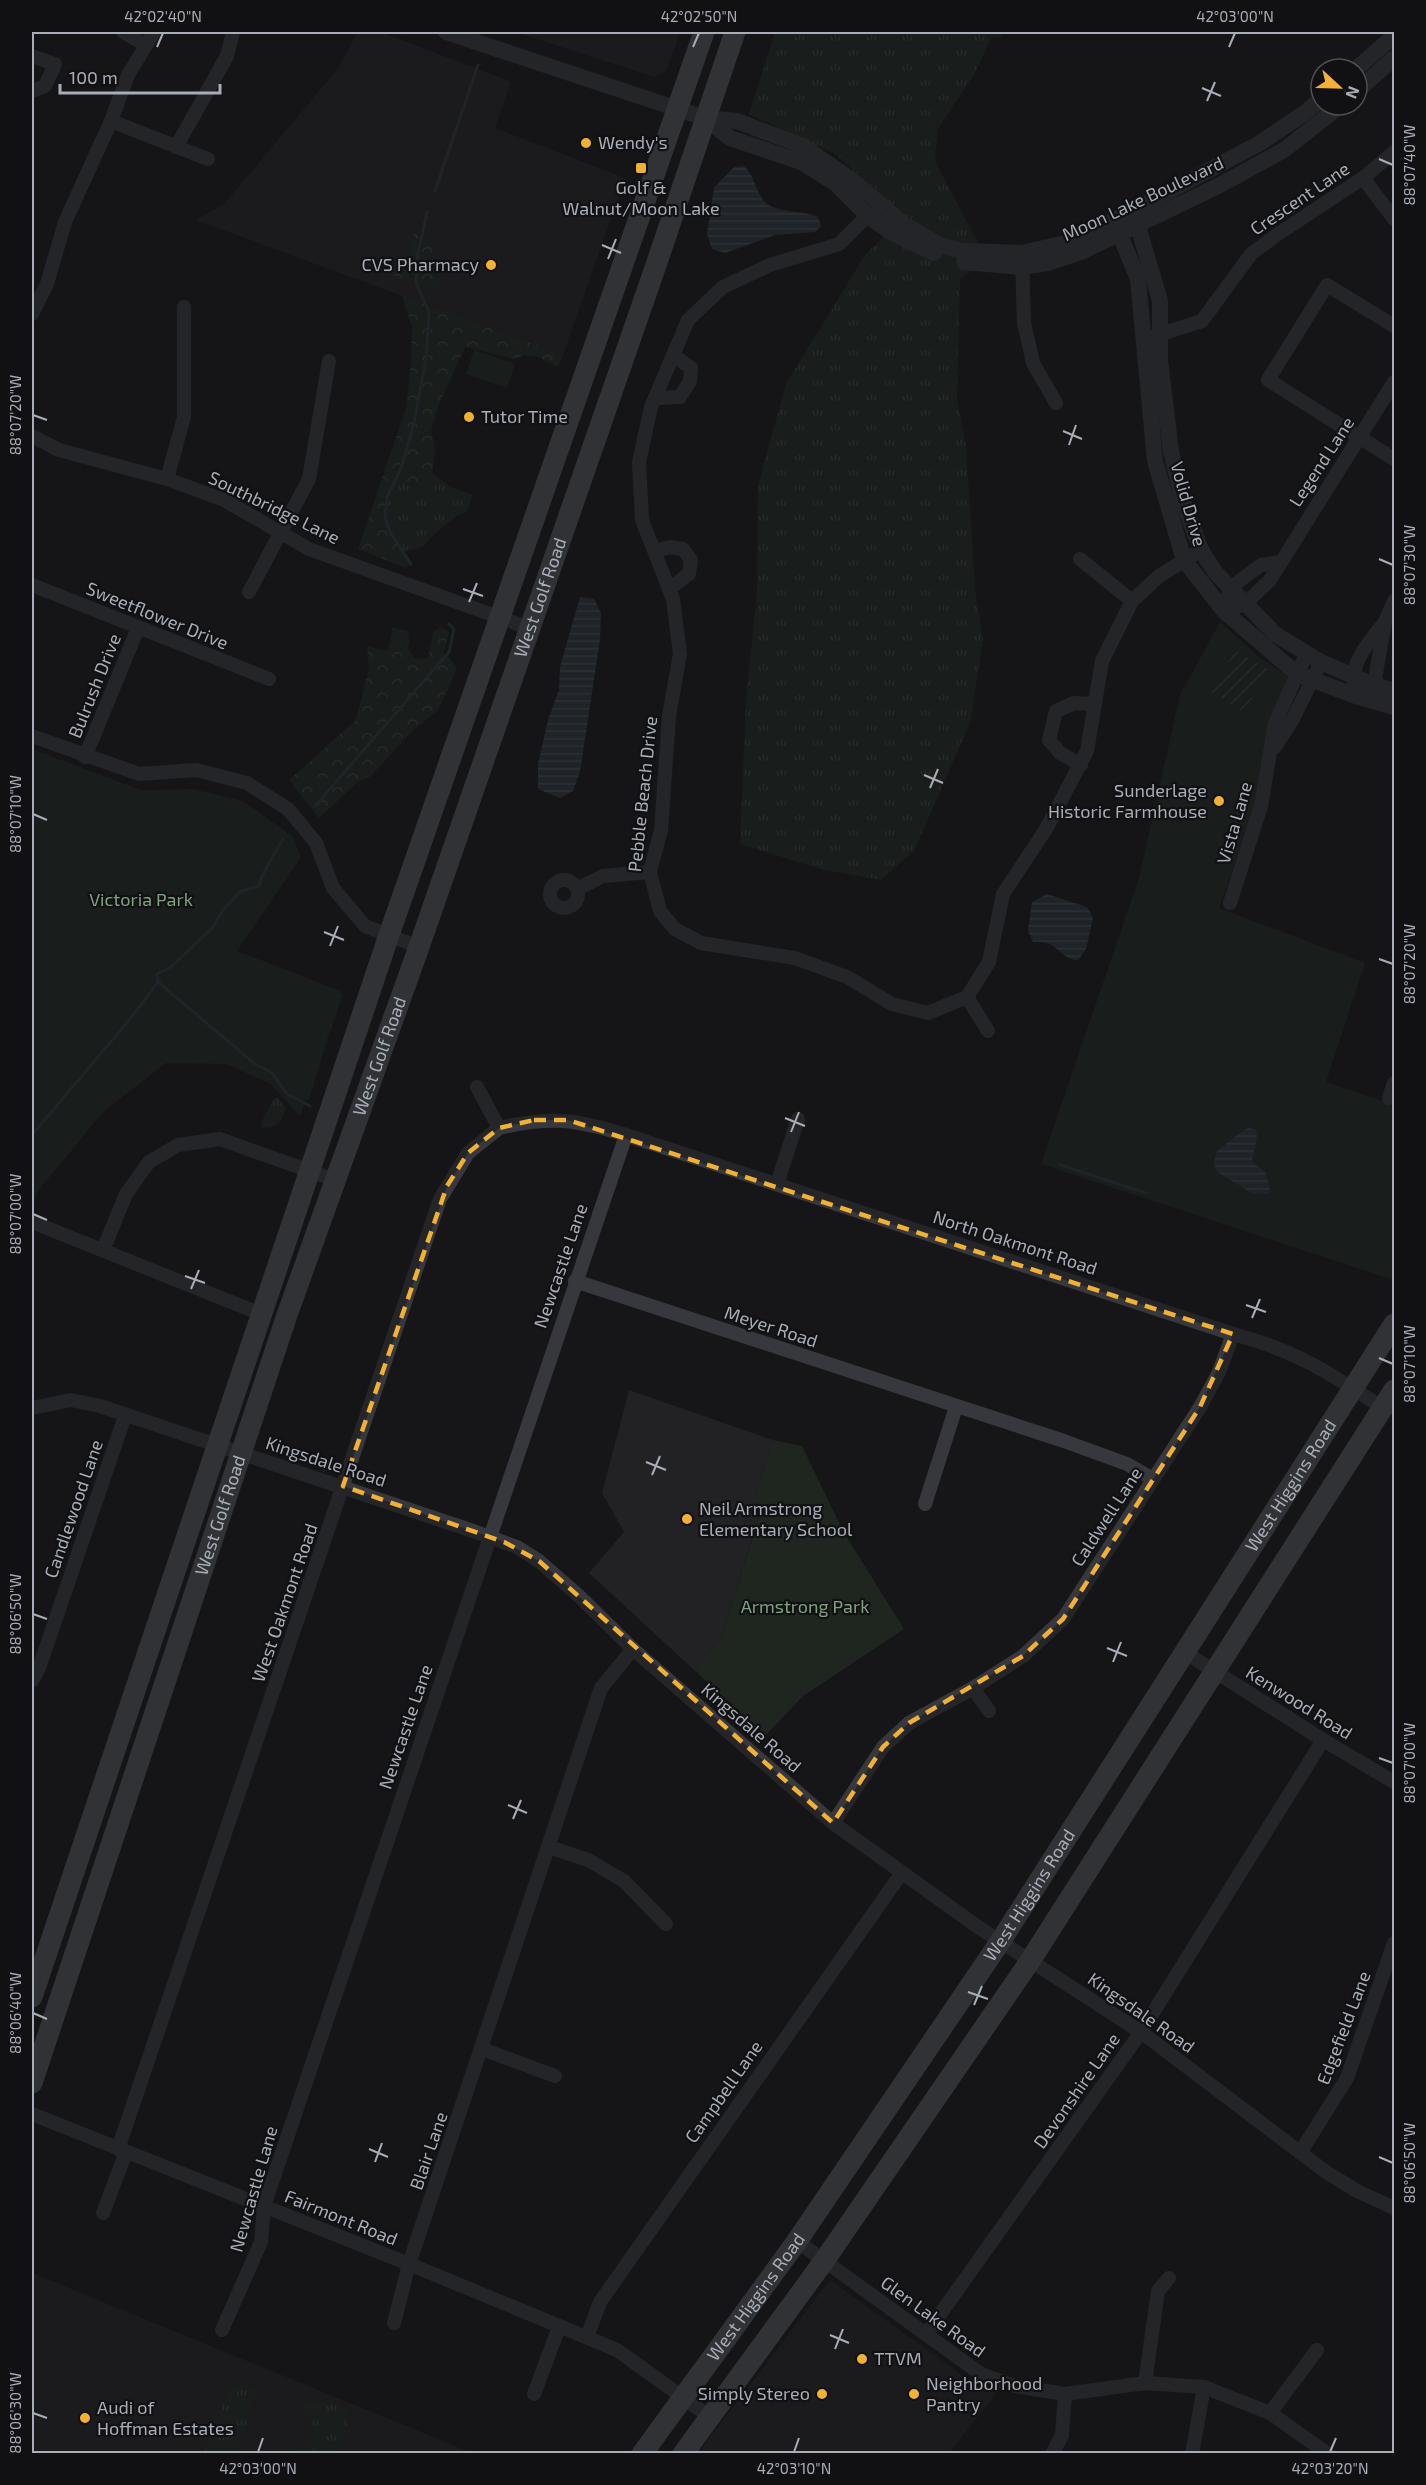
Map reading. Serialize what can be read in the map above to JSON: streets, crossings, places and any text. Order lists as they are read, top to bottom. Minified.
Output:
{"streets":{"main road":["West Golf Road","West Higgins Road"],"street":["Moon Lake Boulevard","Crescent Lane","Legend Lane","Volid Drive","Southbridge Lane","Sweetflower Drive","Bulrush Drive","Pebble Beach Drive","Vista Lane","North Oakmont Road","Newcastle Lane","Meyer Road","Kingsdale Road","Candlewood Lane","Caldwell Lane","West Oakmont Road","Kenwood Road","Edgefield Lane","Devonshire Lane","Campbell Lane","Blair Lane","Fairmont Road","Glen Lake Road"]},"crossings":[["Moon Lake Boulevard","Volid Drive"],["Moon Lake Boulevard","West Golf Road"],["Moon Lake Boulevard","Pebble Beach Drive"],["Crescent Lane","Volid Drive"],["Legend Lane","Volid Drive"],["Volid Drive","Vista Lane"],["Southbridge Lane","West Golf Road"],["West Golf Road","Kingsdale Road"],["Sweetflower Drive","Bulrush Drive"],["North Oakmont Road","Newcastle Lane"],["North Oakmont Road","West Higgins Road"],["North Oakmont Road","Caldwell Lane"],["North Oakmont Road","West Oakmont Road"],["Newcastle Lane","Meyer Road"],["Newcastle Lane","Kingsdale Road"],["Newcastle Lane","Fairmont Road"],["Meyer Road","Caldwell Lane"],["Kingsdale Road","West Higgins Road"],["Kingsdale Road","Candlewood Lane"],["Kingsdale Road","Caldwell Lane"],["Kingsdale Road","West Oakmont Road"],["Kingsdale Road","Edgefield Lane"],["Kingsdale Road","Devonshire Lane"],["Kingsdale Road","Campbell Lane"],["Kingsdale Road","Blair Lane"],["West Higgins Road","Kenwood Road"],["West Higgins Road","Fairmont Road"],["West Higgins Road","Glen Lake Road"],["West Oakmont Road","Fairmont Road"],["Kenwood Road","Devonshire Lane"],["Devonshire Lane","Glen Lake Road"],["Campbell Lane","Fairmont Road"],["Blair Lane","Fairmont Road"]],"parks":["Victoria Park","Armstrong Park"],"places":{"other":["Wendy's","CVS Pharmacy","Tutor Time","Sunderlage Historic Farmhouse","Neil Armstrong Elementary School","TTVM","Simply Stereo","Neighborhood Pantry","Audi of Hoffman Estates"],"transit":["Golf & Walnut/Moon Lake"]},"scale_bar":"100 m","north":"right","coordinates":["42°02'40\"N","42°02'50\"N","42°03'00\"N","88°07'40\"W","88°07'20\"W","88°07'30\"W","88°07'10\"W","88°07'00\"W","88°06'50\"W","88°06'40\"W","88°06'30\"W","42°03'10\"N","42°03'20\"N"]}
